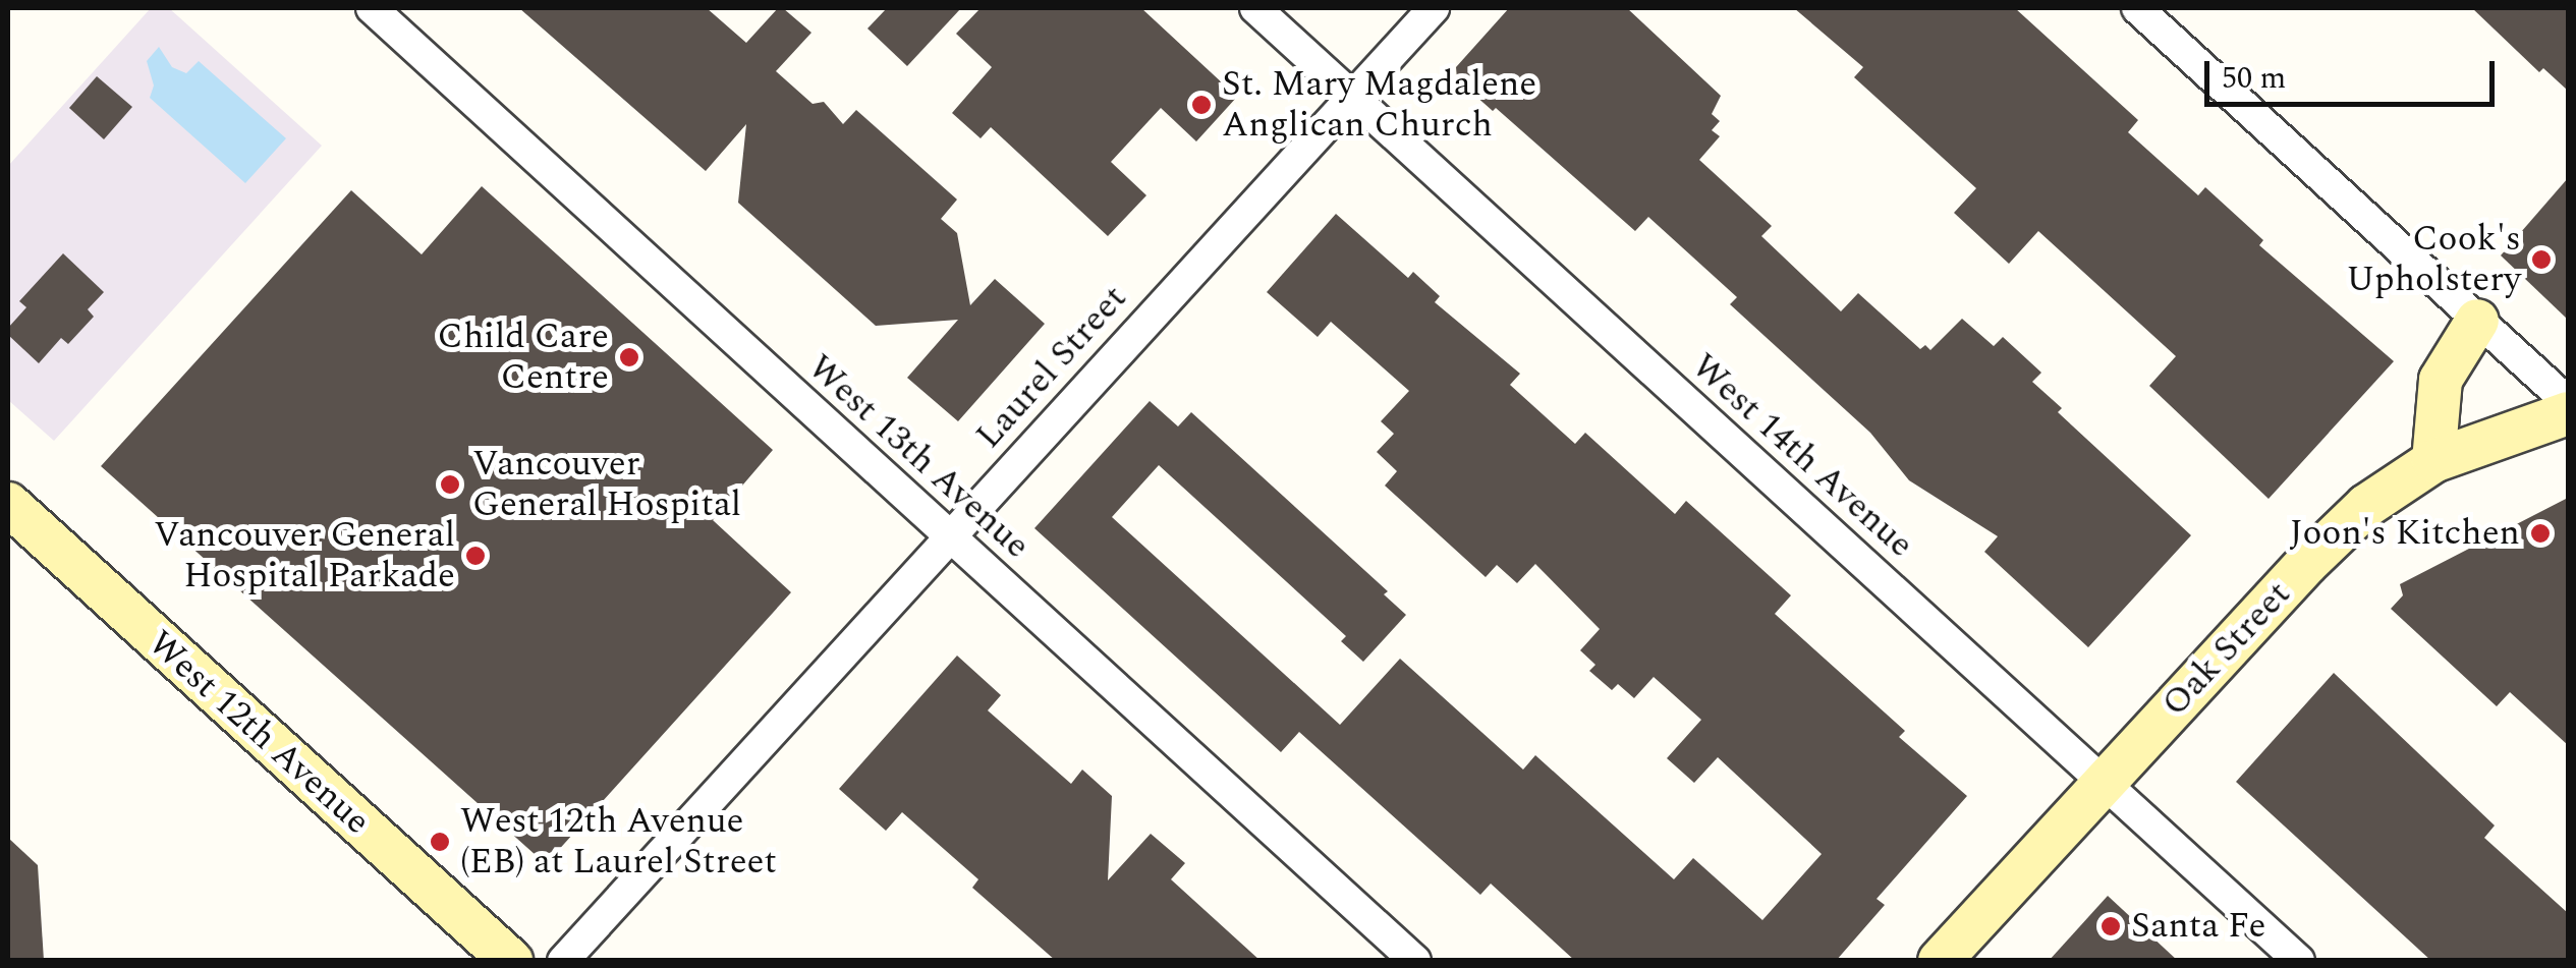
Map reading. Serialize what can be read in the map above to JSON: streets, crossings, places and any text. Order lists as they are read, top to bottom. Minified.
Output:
{"streets":{"main road":["Oak Street","West 12th Avenue"],"street":["Laurel Street","West 14th Avenue","West 13th Avenue"]},"crossings":[["Laurel Street","West 14th Avenue"],["Laurel Street","West 13th Avenue"],["West 14th Avenue","Oak Street"]],"places":["St. Mary Magdalene Anglican Church","Cook's Upholstery","Child Care Centre","Vancouver General Hospital","Joon's Kitchen","Vancouver General Hospital Parkade","West 12th Avenue (EB) at Laurel Street","Santa Fe"],"scale_bar":"50 m"}
